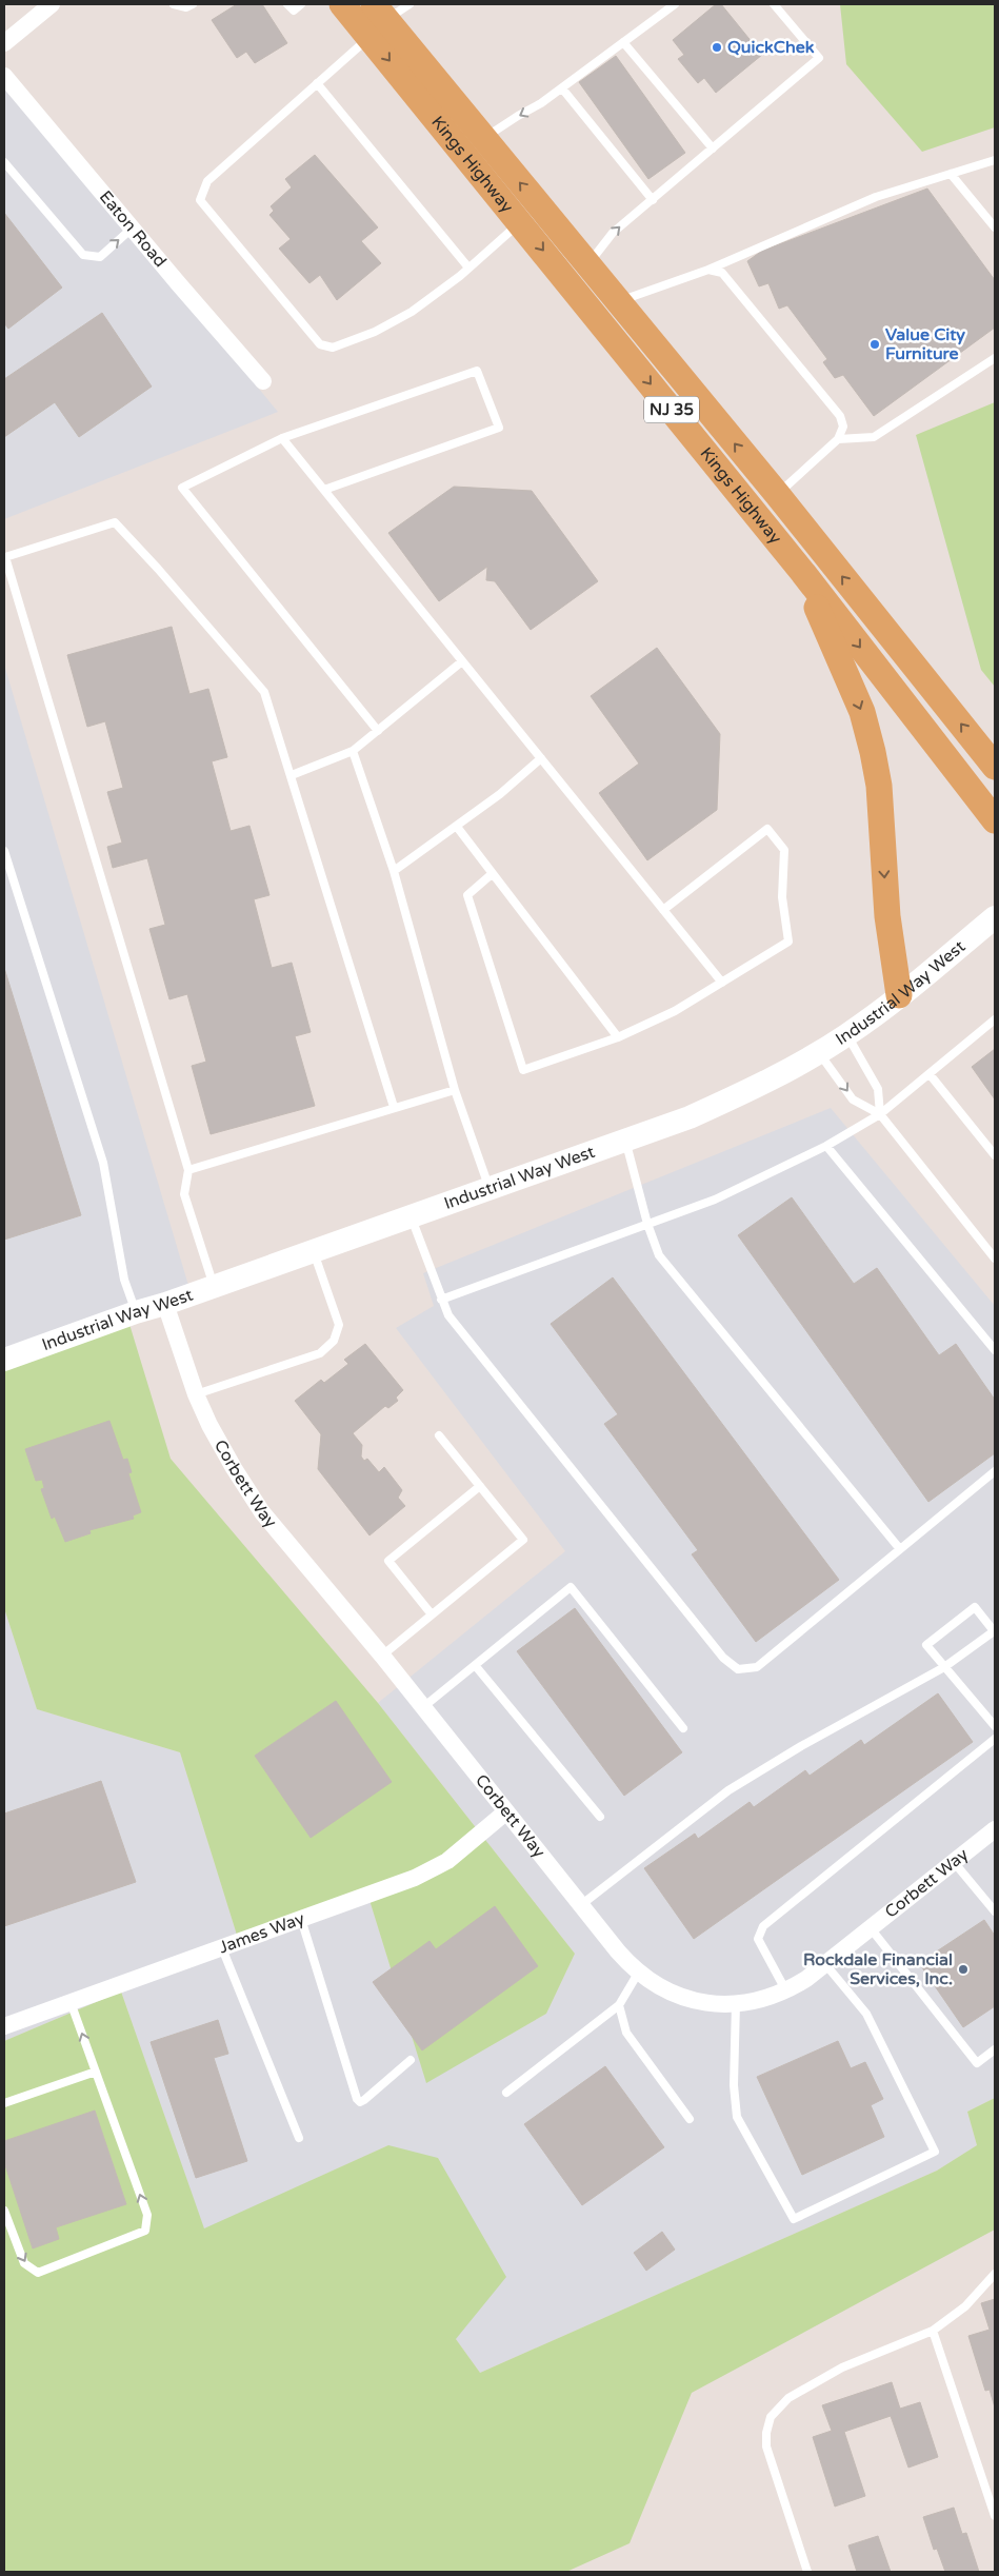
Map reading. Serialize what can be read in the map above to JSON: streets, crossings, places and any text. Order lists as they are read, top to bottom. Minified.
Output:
{"streets":{"main road":["Kings Highway","NJ 35"],"street":["Eaton Road","Industrial Way West","Corbett Way","James Way"]},"crossings":[["Industrial Way West","Corbett Way"],["Corbett Way","James Way"]],"places":["QuickChek","Value City Furniture","Rockdale Financial Services, Inc."]}
